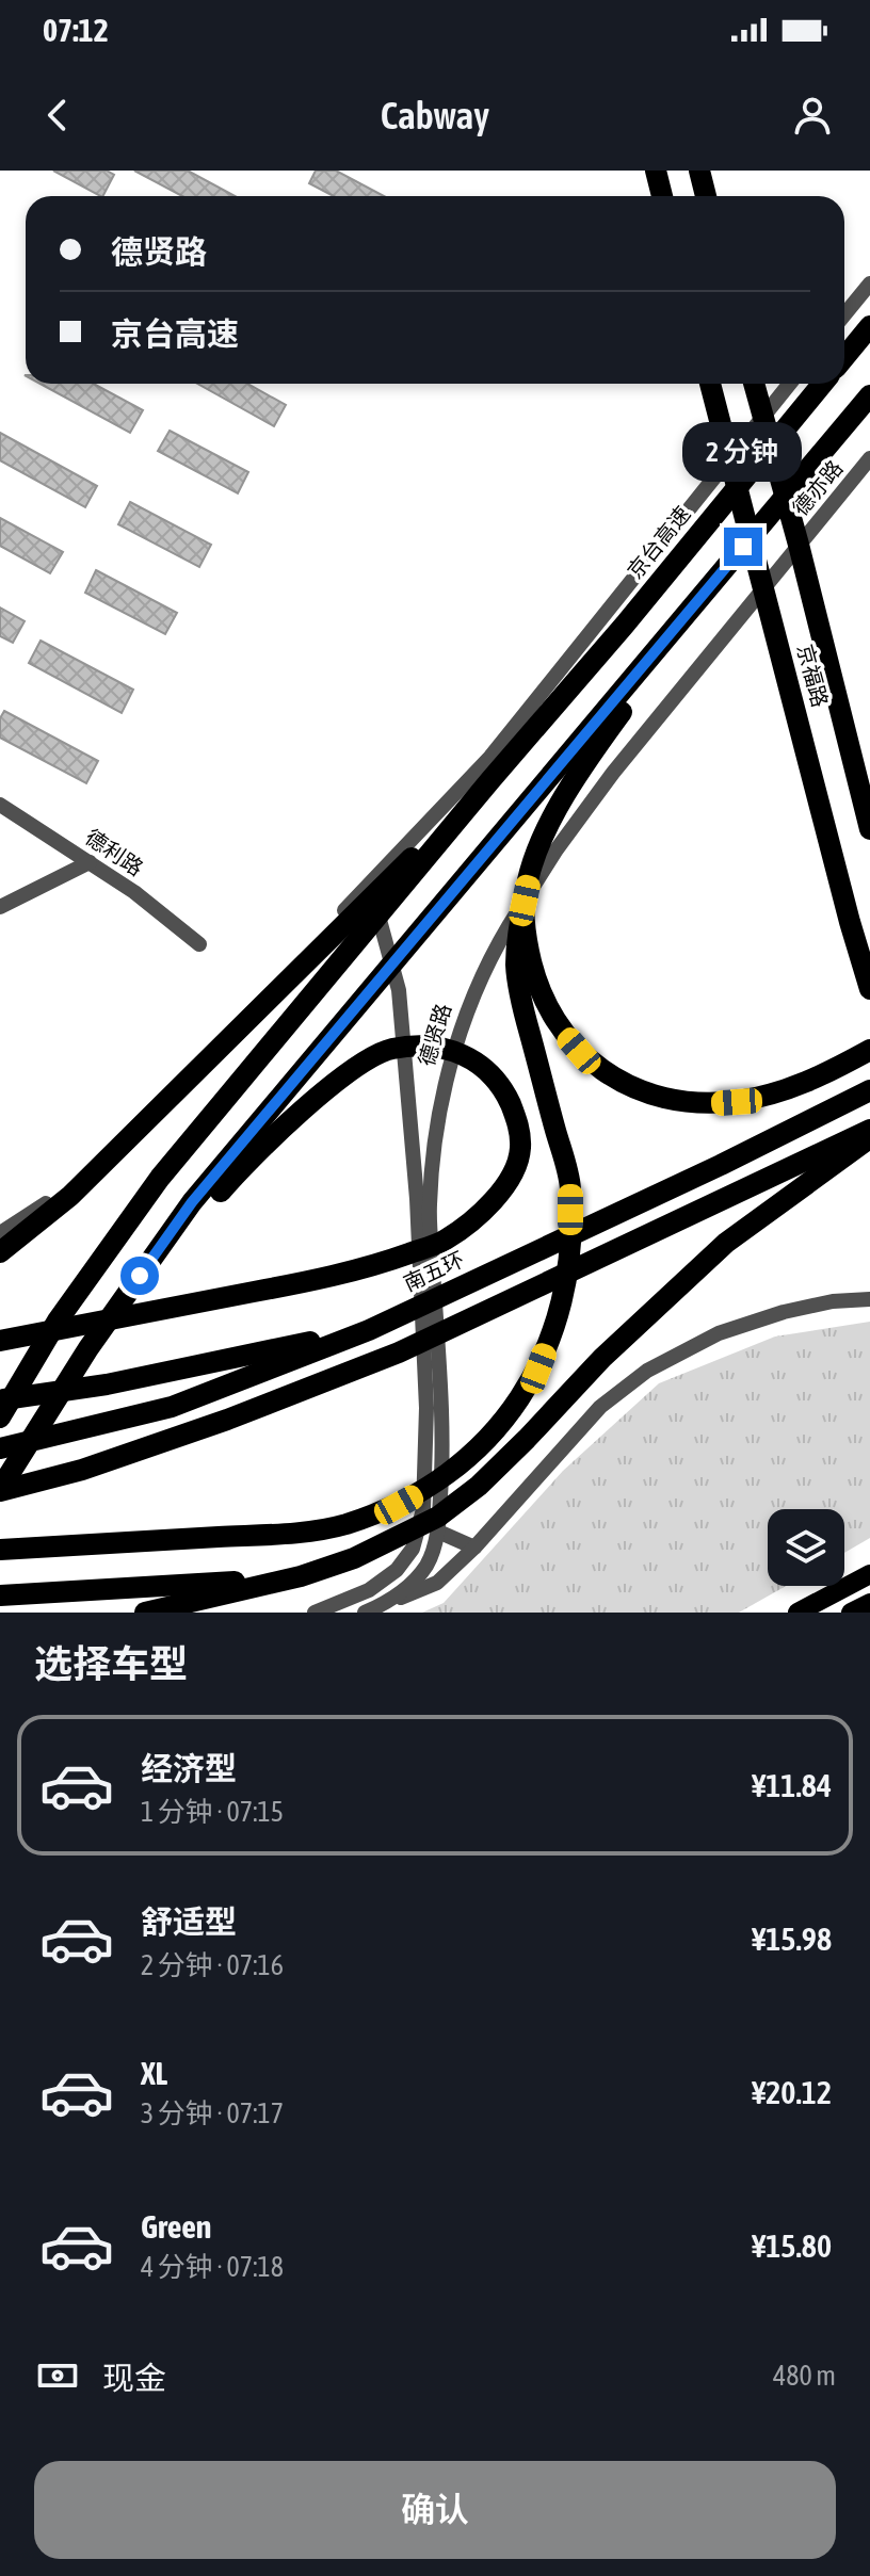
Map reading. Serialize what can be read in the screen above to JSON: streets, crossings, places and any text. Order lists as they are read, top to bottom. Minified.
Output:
{"streets":{"highway":["京台高速","京福路","南五环"],"street":["德亦路","德利路","德贤路"]},"crossings":[["德亦路","京福路"],["德亦路","德贤路"],["京福路","德贤路"]],"page":{"status":"07:12","header":"Cabway","banner":["德贤路","京台高速"],"bubble":"2 分钟","heading":"选择车型","list":[{"name":"经济型","note":"1 分钟 · 07:15","value":"¥11.84"},{"name":"舒适型","note":"2 分钟 · 07:16","value":"¥15.98"},{"name":"XL","note":"3 分钟 · 07:17","value":"¥20.12"},{"name":"Green","note":"4 分钟 · 07:18","value":"¥15.80"}],"pay":["现金","480 m"],"buttons":"确认"}}
